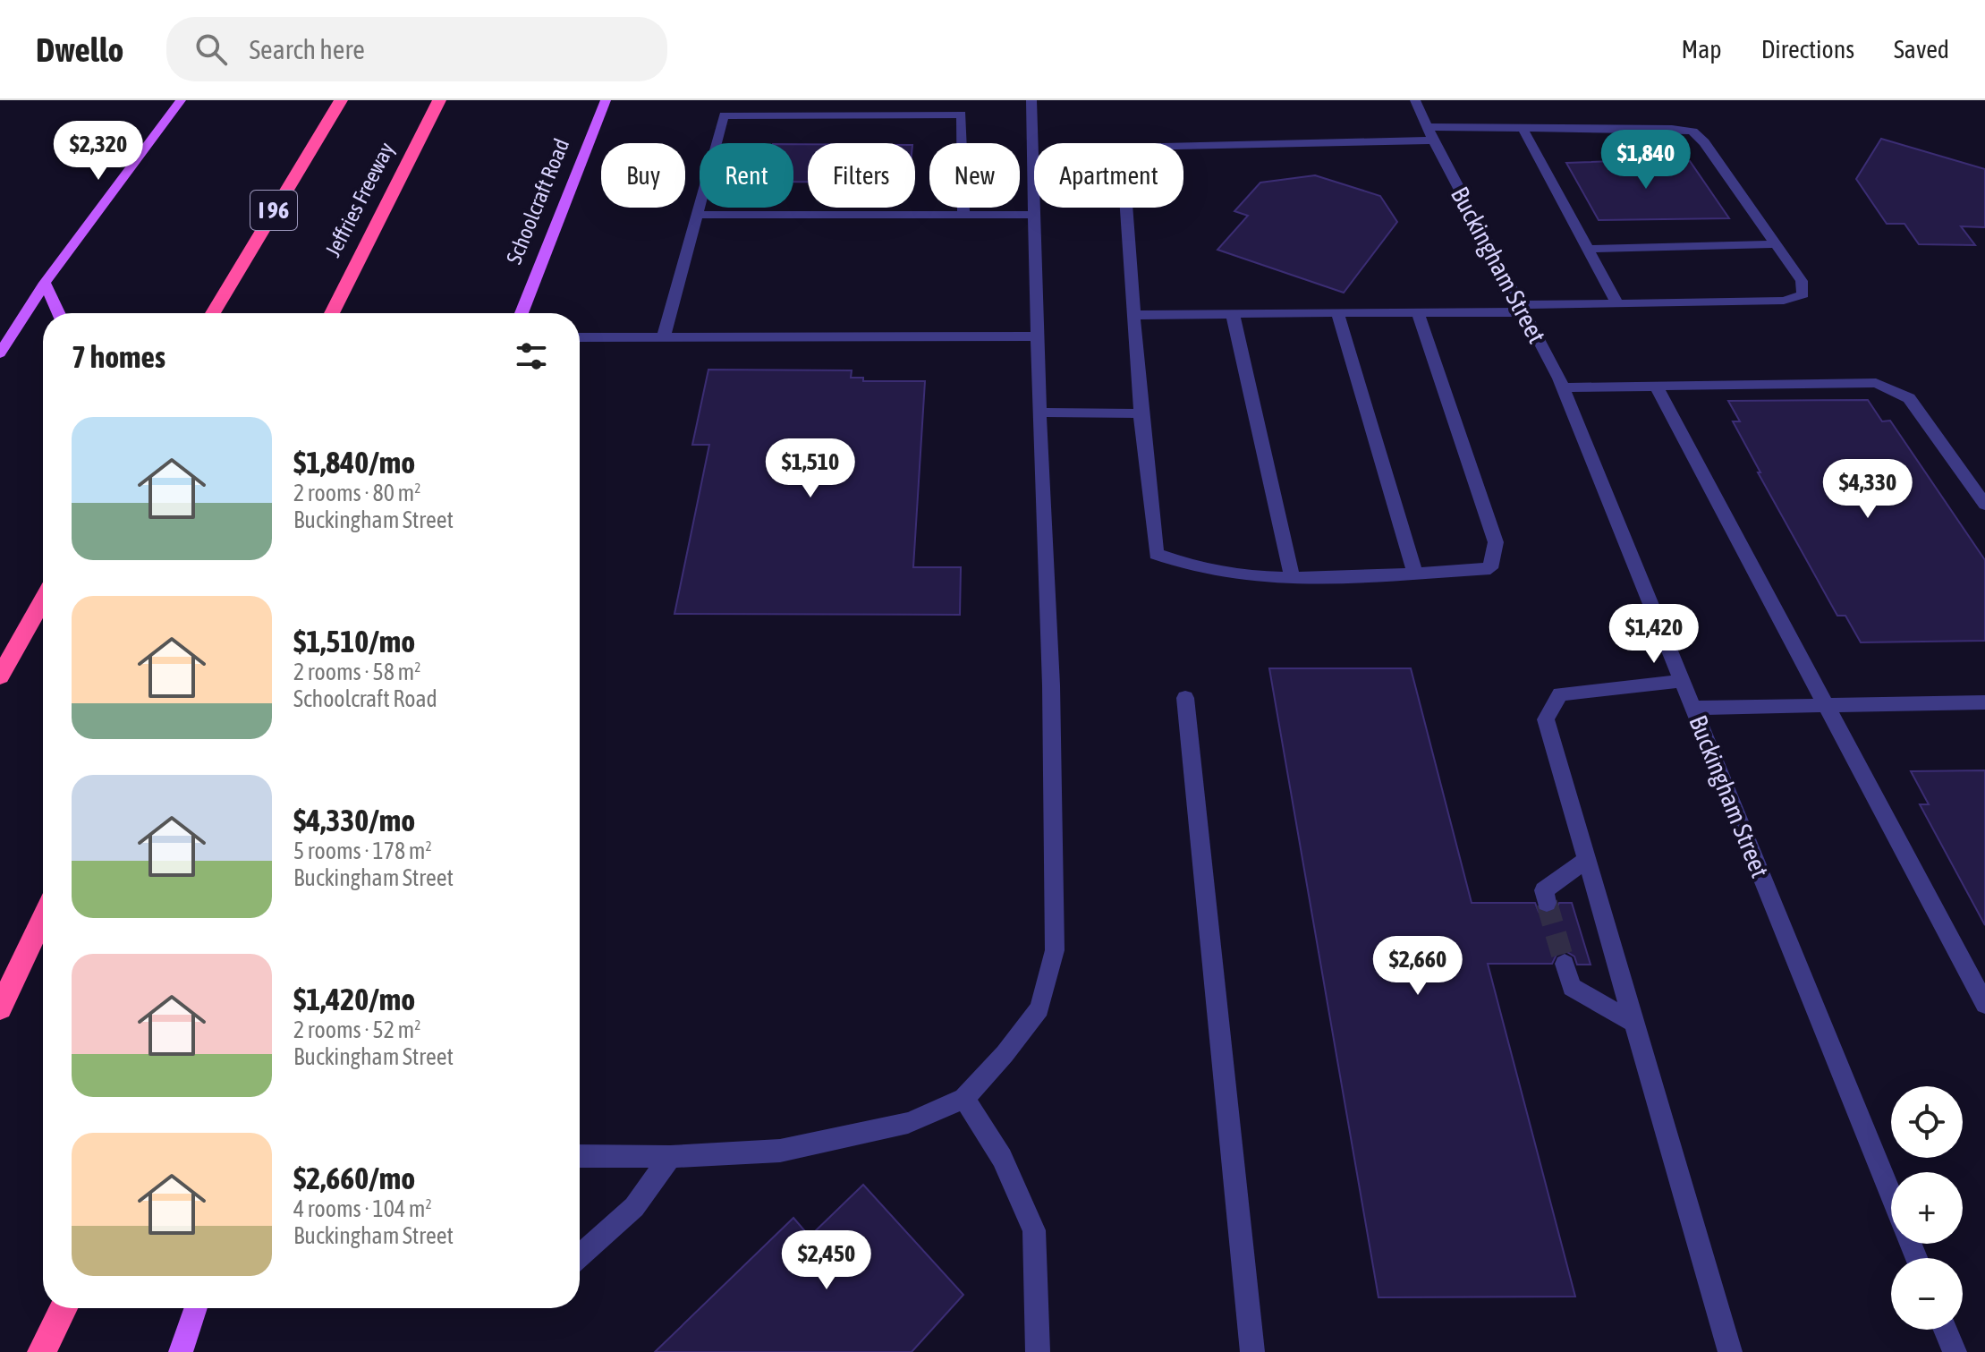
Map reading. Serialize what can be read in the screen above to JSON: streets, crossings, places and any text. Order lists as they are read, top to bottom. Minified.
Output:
{"streets":{"highway":["Jeffries Freeway","I 96"],"main road":["Schoolcraft Road"],"street":["Buckingham Street"]},"page":{"header":"Dwello","search":"Search here","nav":["Map","Directions","Saved"],"price":["$2,320","$1,840","$1,510","$4,330","$1,420","$2,660","$2,450"],"chip":["Buy","Rent","Filters","New","Apartment"],"heading":"7 homes","list":[{"name":"$1,840/mo","note":"2 rooms · 80 m² · Buckingham Street"},{"name":"$1,510/mo","note":"2 rooms · 58 m² · Schoolcraft Road"},{"name":"$4,330/mo","note":"5 rooms · 178 m² · Buckingham Street"},{"name":"$1,420/mo","note":"2 rooms · 52 m² · Buckingham Street"},{"name":"$2,660/mo","note":"4 rooms · 104 m² · Buckingham Street"}],"map_buttons":["+","−"]}}
